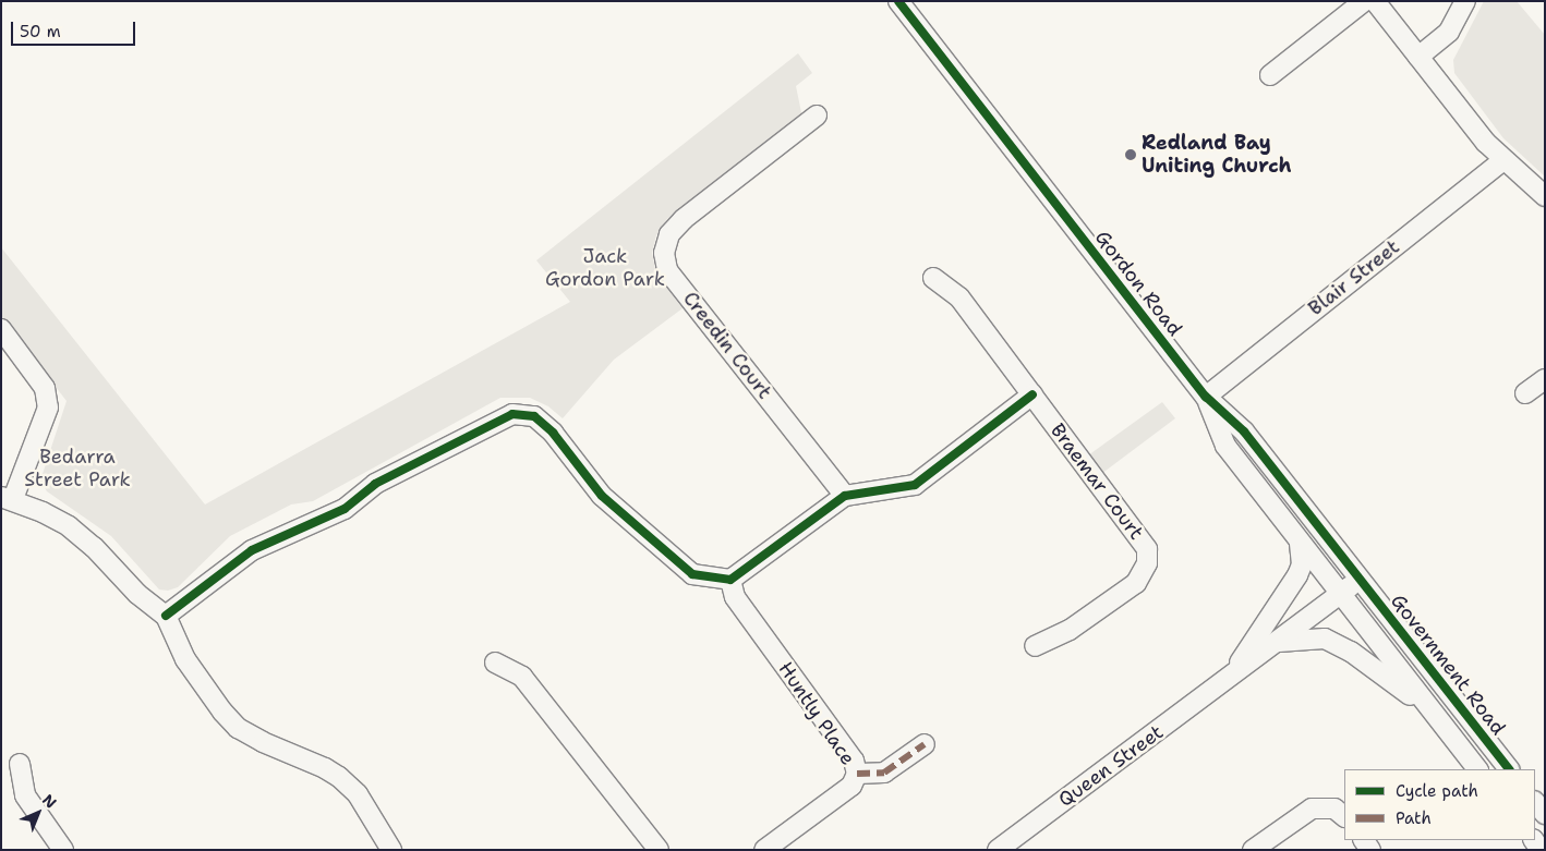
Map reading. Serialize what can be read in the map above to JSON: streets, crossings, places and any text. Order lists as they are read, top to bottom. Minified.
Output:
{"streets":{"street":["Blair Street","Gordon Road","Creedin Court","Braemar Court","Government Road","Huntly Place","Queen Street"]},"crossings":[["Blair Street","Gordon Road"],["Gordon Road","Government Road"],["Gordon Road","Queen Street"],["Government Road","Queen Street"]],"parks":["Jack Gordon Park","Bedarra Street Park"],"places":["Redland Bay Uniting Church"],"legend":["Cycle path","Path"],"scale_bar":"50 m","north":"top right"}
